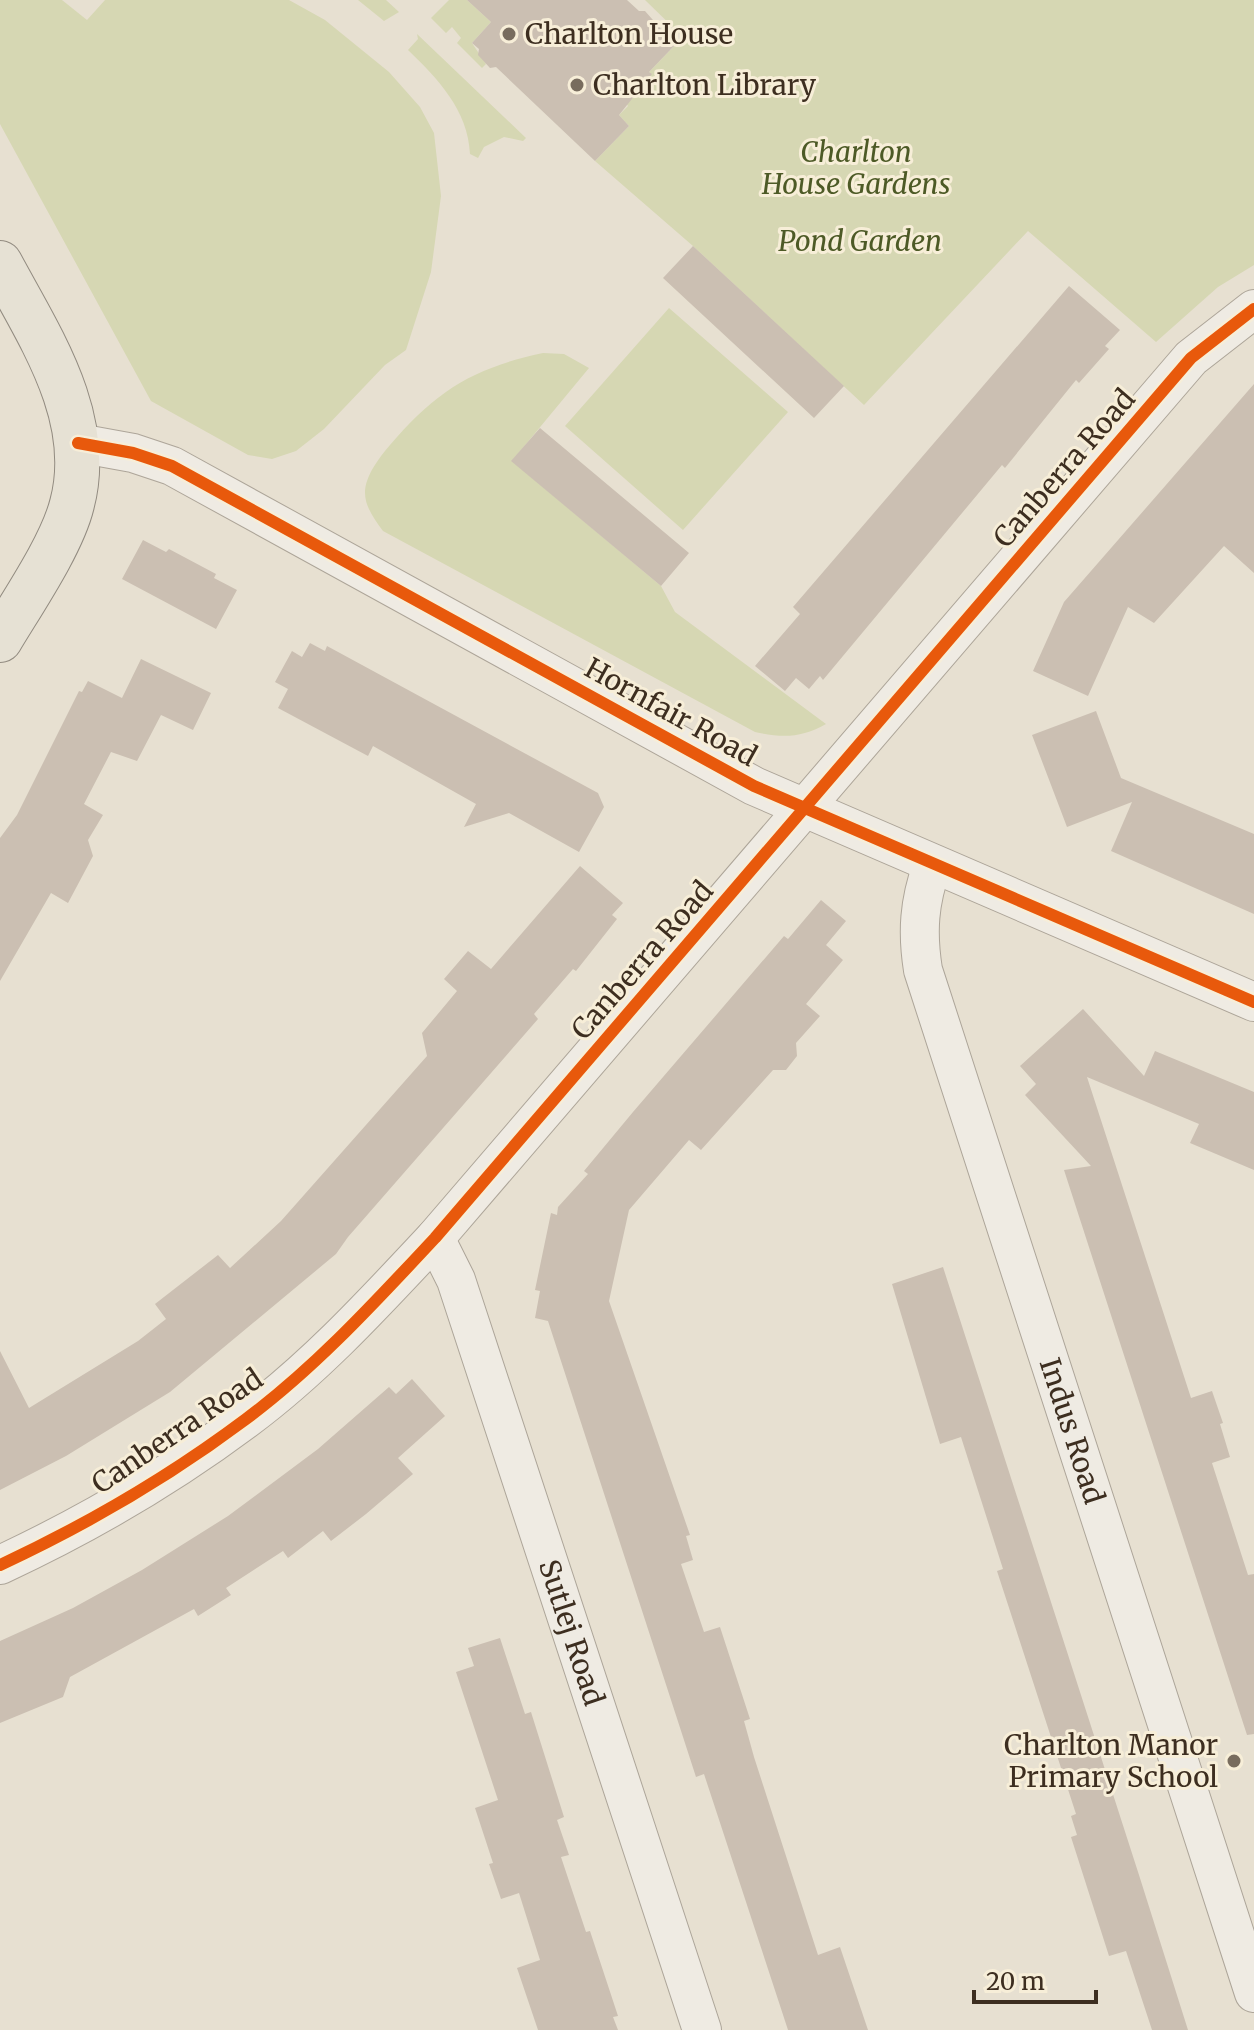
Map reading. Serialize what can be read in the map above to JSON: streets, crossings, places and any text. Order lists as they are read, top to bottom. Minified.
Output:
{"streets":{"street":["Canberra Road","Hornfair Road","Indus Road","Sutlej Road"]},"crossings":[["Canberra Road","Hornfair Road"],["Canberra Road","Sutlej Road"],["Hornfair Road","Indus Road"]],"parks":["Charlton House Gardens","Pond Garden"],"places":["Charlton House","Charlton Library","Charlton Manor Primary School"],"scale_bar":"20 m"}
